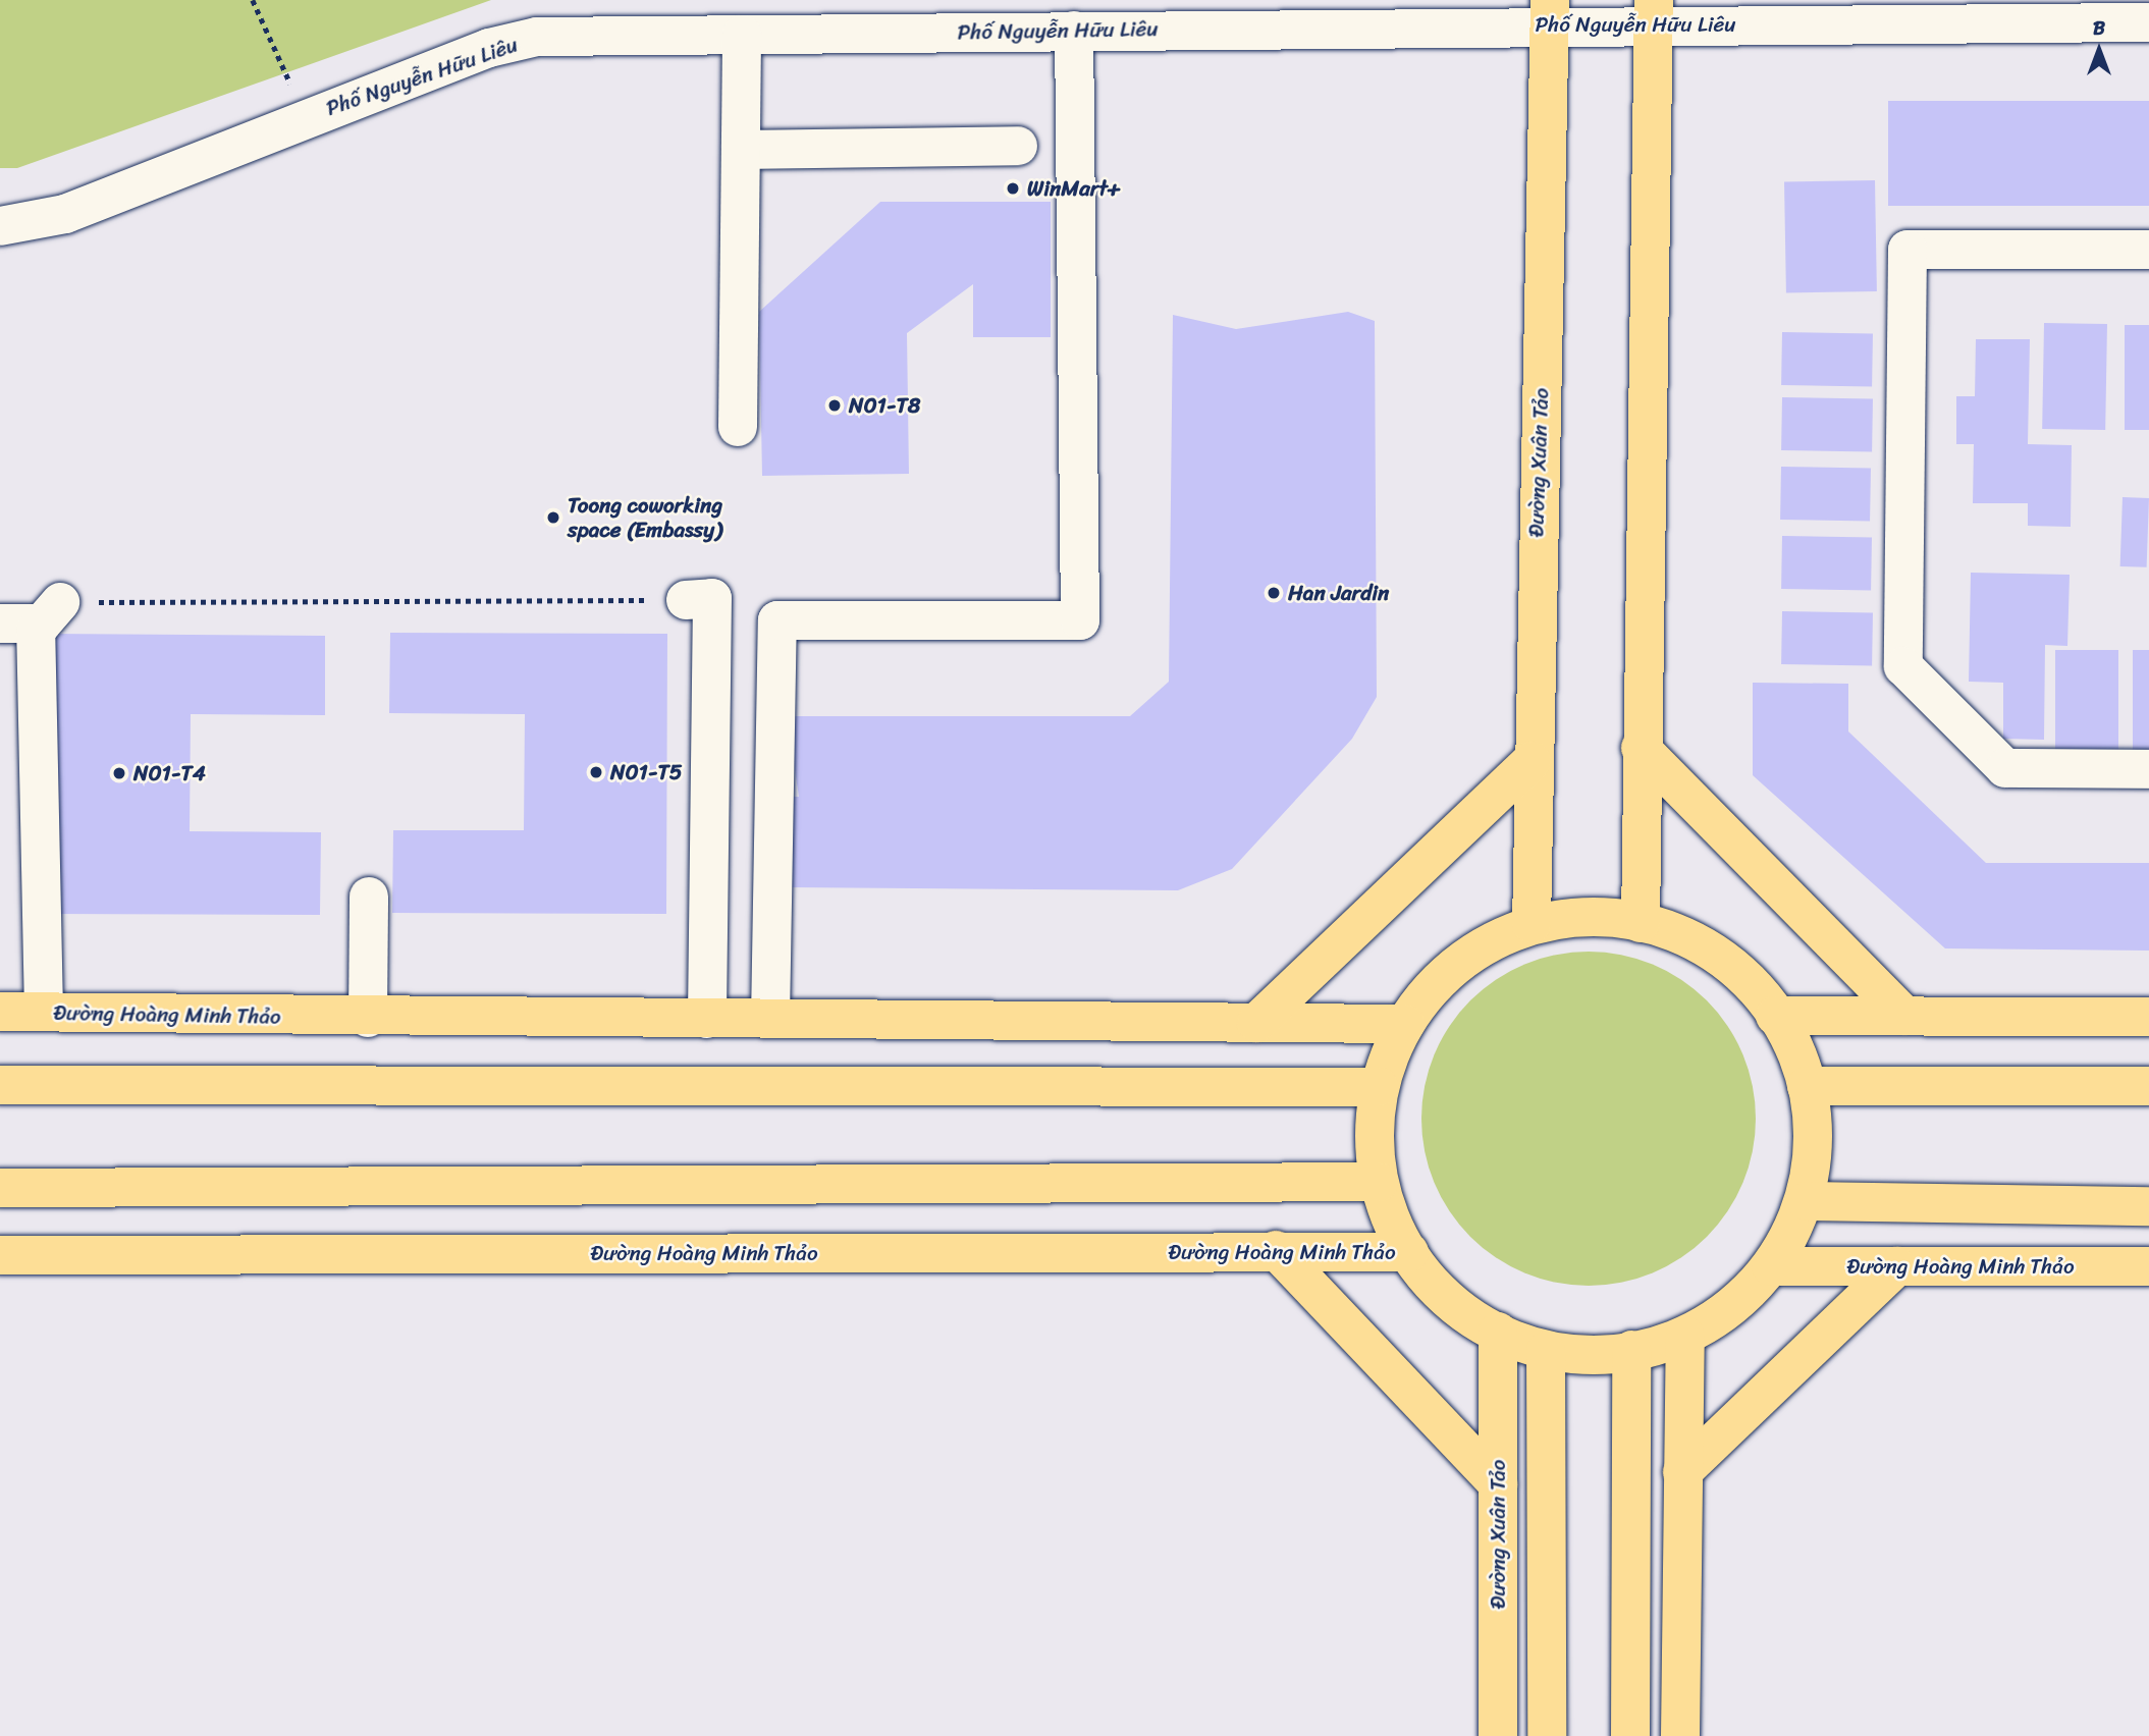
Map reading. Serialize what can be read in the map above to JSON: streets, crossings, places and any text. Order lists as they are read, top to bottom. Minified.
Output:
{"streets":{"main road":["Đường Xuân Tảo","Đường Hoàng Minh Thảo"],"street":["Phố Nguyễn Hữu Liêu"]},"crossings":[["Phố Nguyễn Hữu Liêu","Đường Xuân Tảo"]],"places":["WinMart+","N01-T8","Toong coworking space (Embassy)","Han Jardin","N01-T5","N01-T4"],"north":"top"}
